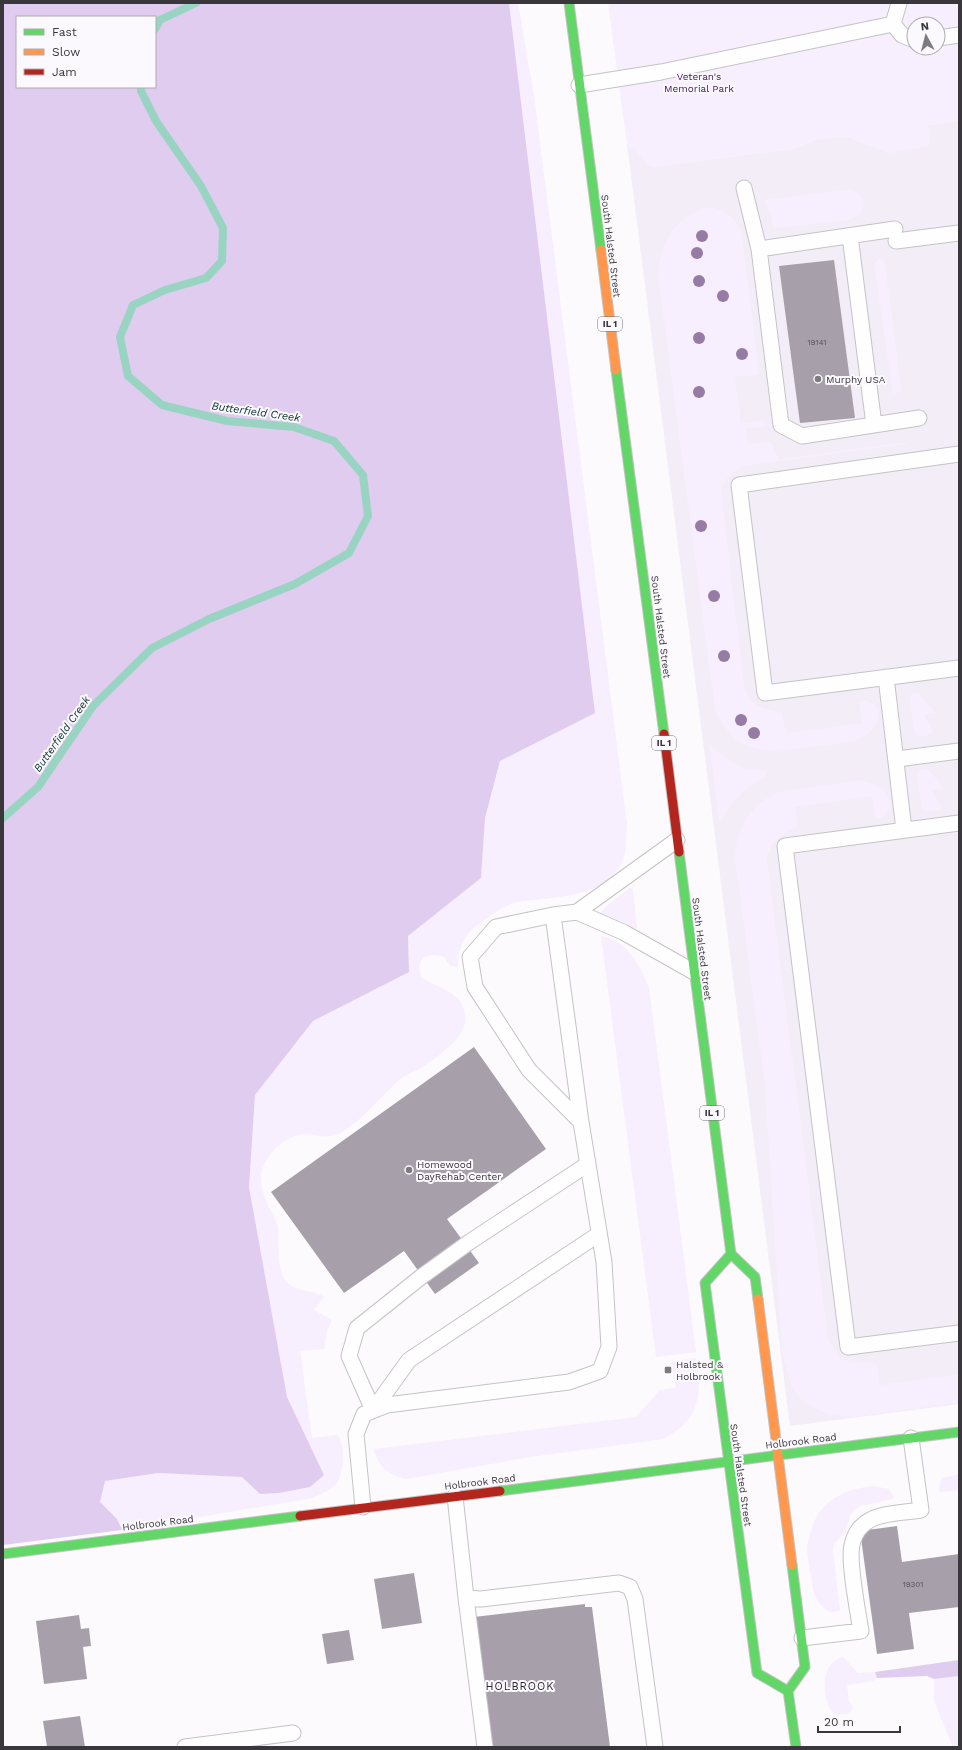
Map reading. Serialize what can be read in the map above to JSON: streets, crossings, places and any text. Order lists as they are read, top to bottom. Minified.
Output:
{"streets":{"main road":["South Halsted Street","IL 1","Holbrook Road"]},"crossings":[["South Halsted Street","Holbrook Road"]],"districts":["HOLBROOK"],"water":["Butterfield Creek"],"parks":["Veteran's Memorial Park"],"places":{"other":["Murphy USA","Homewood DayRehab Center"],"transit":["Halsted & Holbrook"]},"house_numbers":["19141","19301"],"legend":["Fast","Slow","Jam"],"scale_bar":"20 m","north":"top"}
